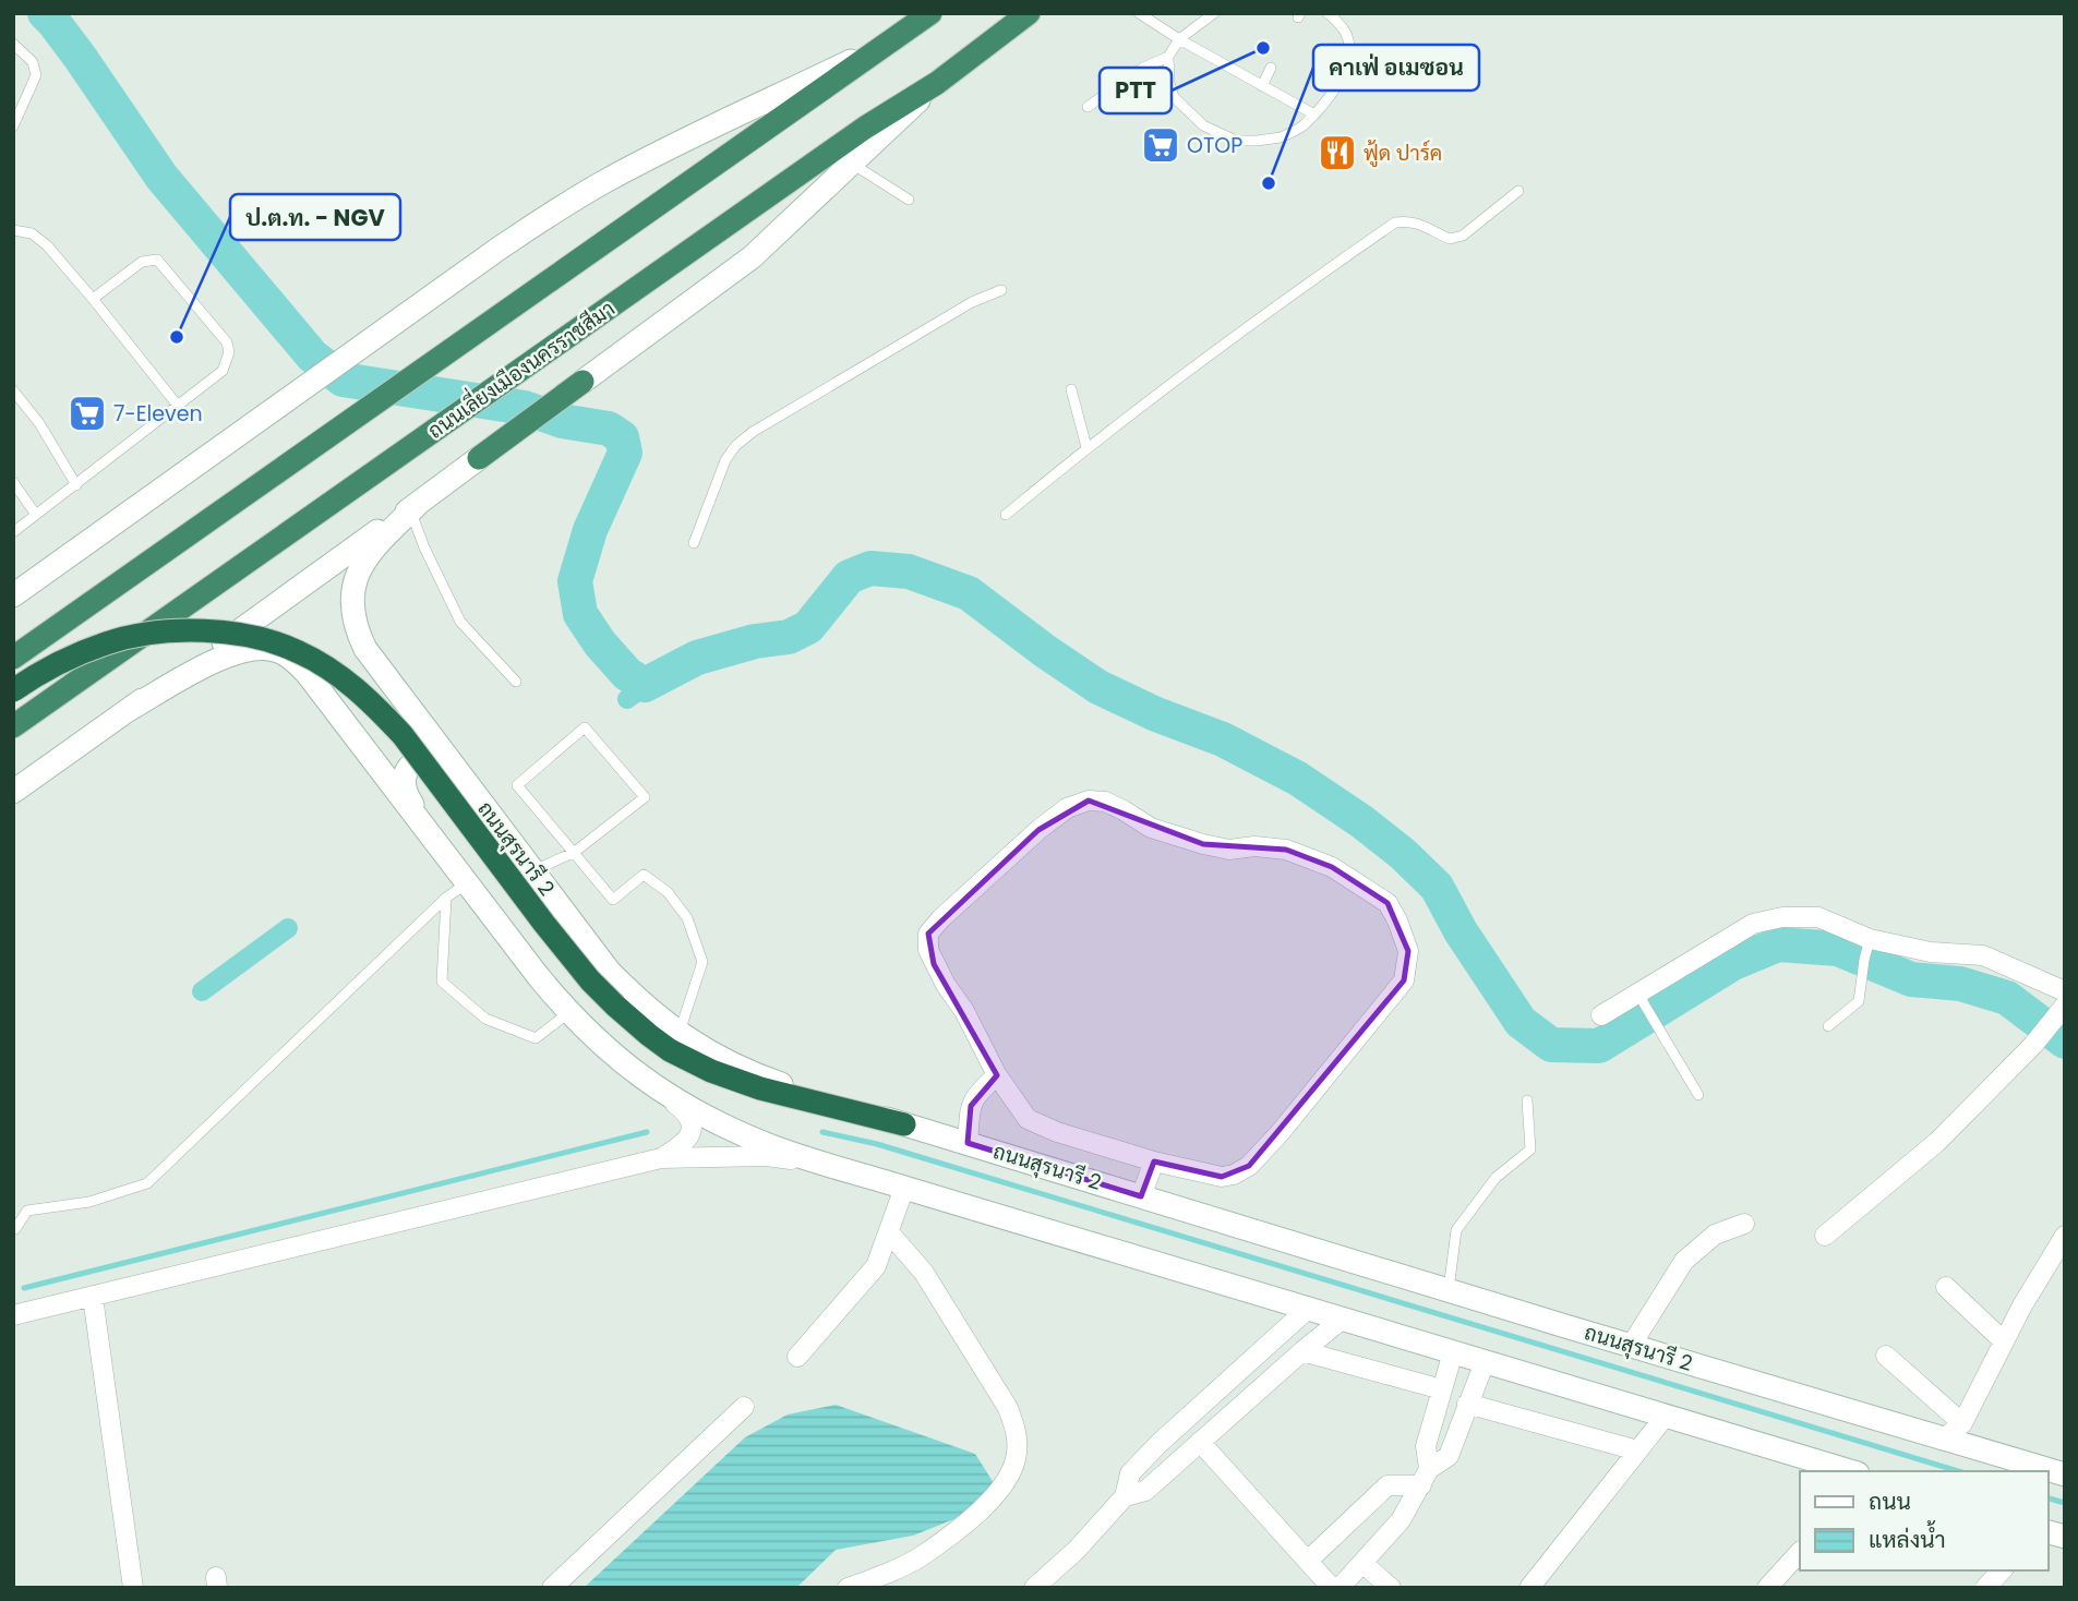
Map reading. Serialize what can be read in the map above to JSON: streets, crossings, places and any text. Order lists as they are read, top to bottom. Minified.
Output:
{"streets":{"highway":["ถนนเลี่ยงเมืองนครราชสีมา"],"main road":["ถนนสุรนารี 2"]},"places":{"other":["PTT","คาเฟ่ อเมซอน","ป.ต.ท. - NGV"],"supermarket":["OTOP","7-Eleven"],"restaurant":["ฟู้ด ปาร์ค"]},"legend":["ถนน","แหล่งน้ำ"]}
